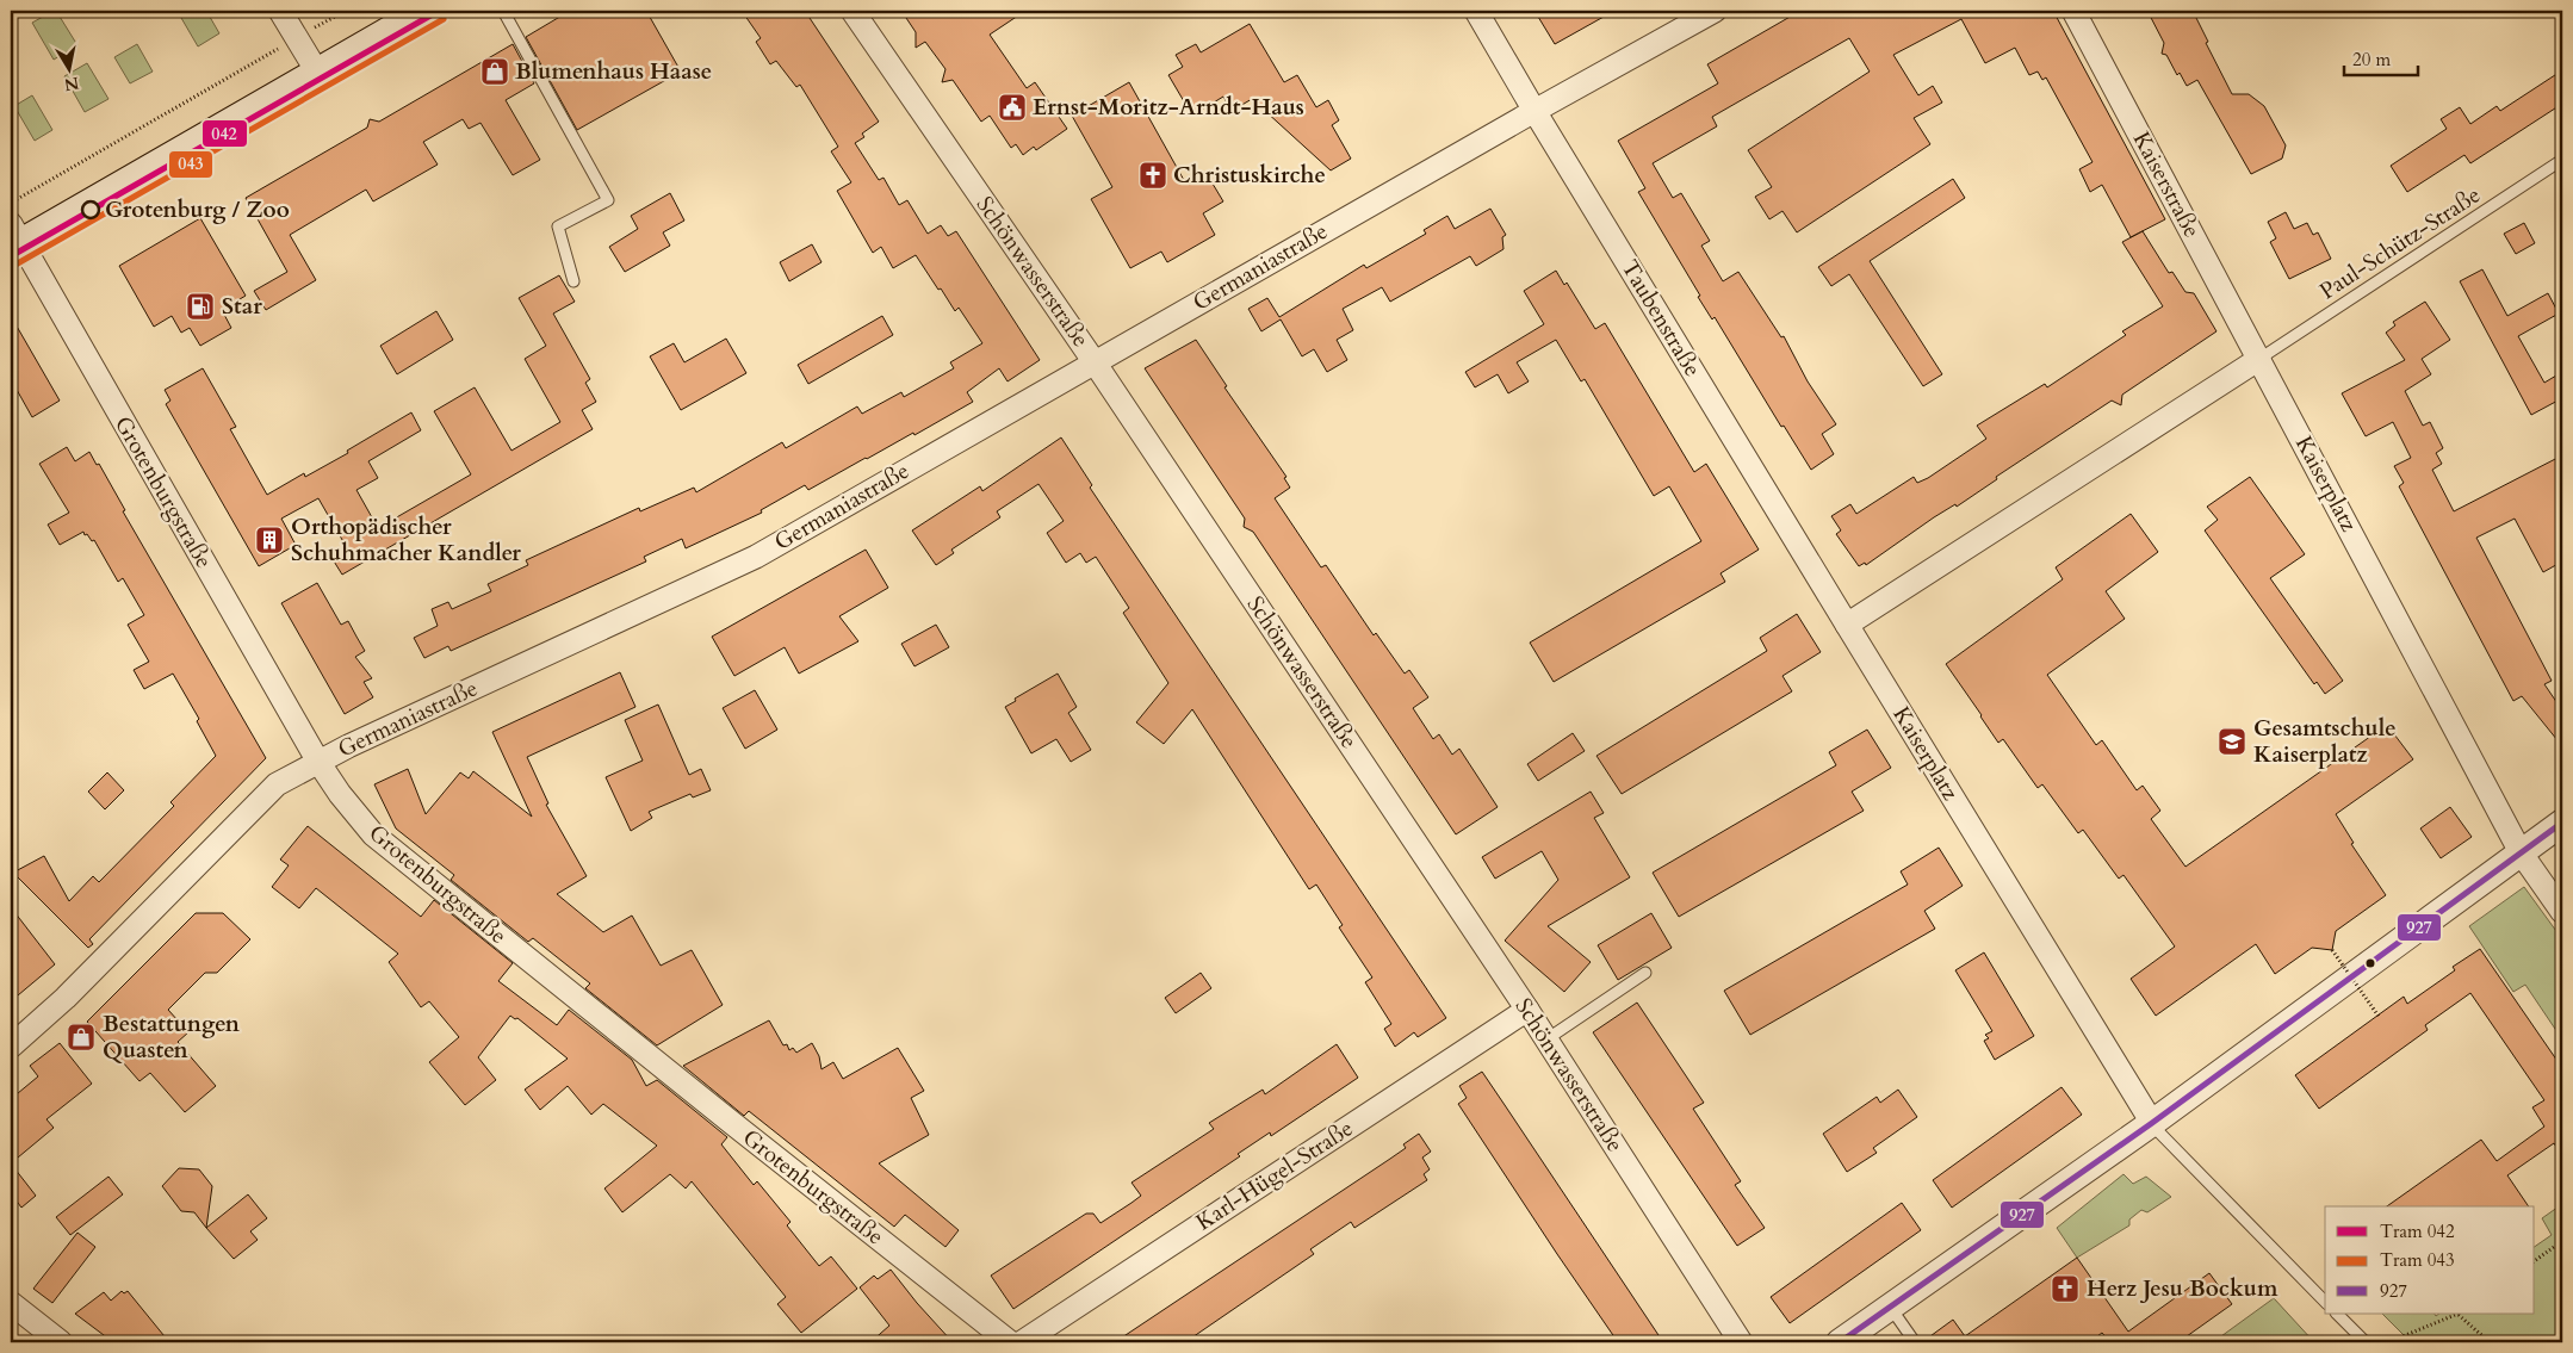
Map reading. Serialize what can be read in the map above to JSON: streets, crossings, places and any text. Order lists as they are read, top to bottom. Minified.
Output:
{"streets":{"street":["Kaiserstraße","Germaniastraße","Schönwasserstraße","Taubenstraße","Kaiserplatz","Grotenburgstraße","Karl-Hügel-Straße"],"lane":["Paul-Schütz-Straße"]},"crossings":[["Kaiserstraße","Paul-Schütz-Straße"],["Kaiserstraße","Kaiserplatz"],["Paul-Schütz-Straße","Kaiserplatz"],["Germaniastraße","Schönwasserstraße"],["Germaniastraße","Taubenstraße"],["Germaniastraße","Grotenburgstraße"],["Schönwasserstraße","Karl-Hügel-Straße"],["Taubenstraße","Kaiserplatz"]],"places":{"shop":["Blumenhaus Haase","Bestattungen Quasten"],"public building":["Ernst-Moritz-Arndt-Haus"],"church":["Christuskirche","Herz Jesu Bockum"],"other":["Grotenburg / Zoo"],"fuel station":["Star"],"building":["Orthopädischer Schuhmacher Kandler"],"school or university":["Gesamtschule Kaiserplatz"]},"lines":["tram line 042","tram line 043","transit line 927"],"legend":["Tram 042","Tram 043","927"],"scale_bar":"20 m","north":"bottom"}
